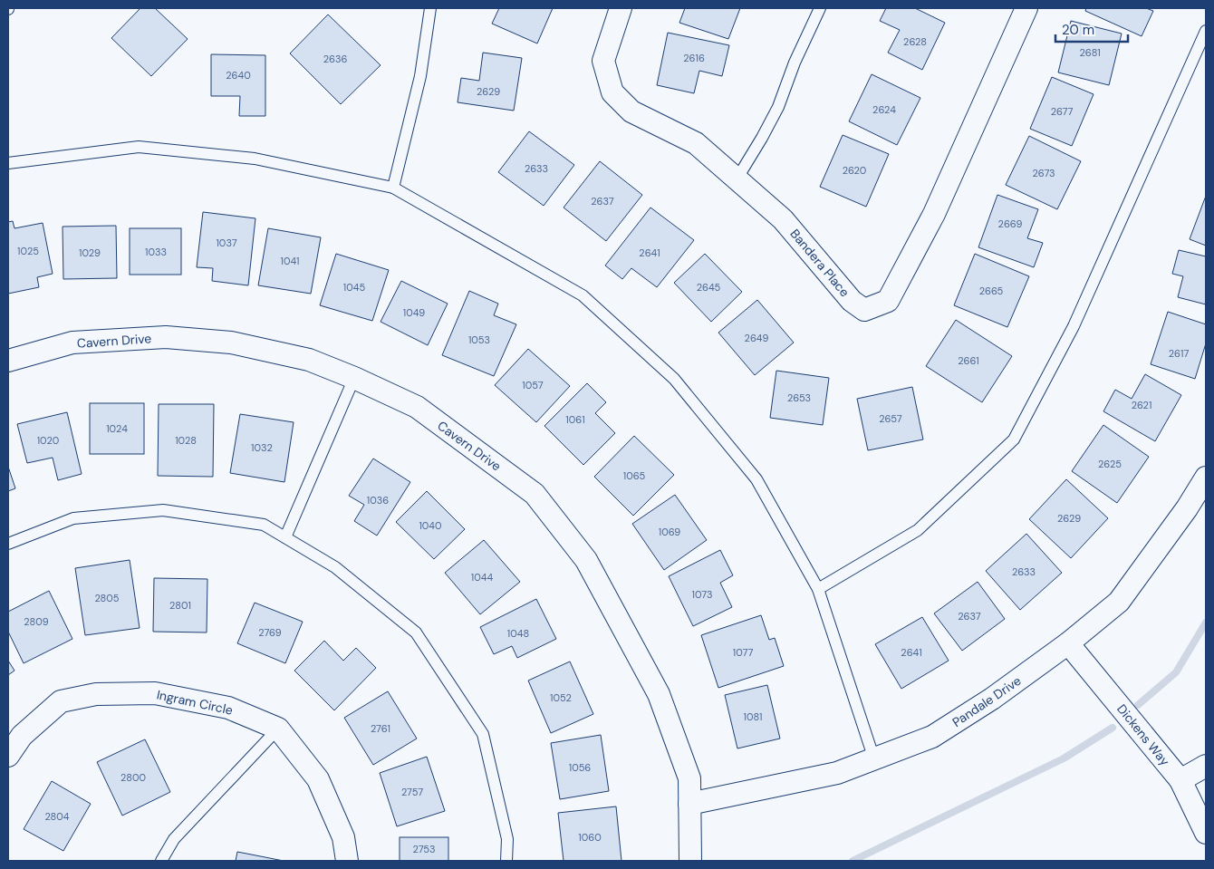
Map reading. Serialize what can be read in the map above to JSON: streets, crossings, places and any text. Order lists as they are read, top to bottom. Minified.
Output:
{"streets":{"street":["Bandera Place","Cavern Drive","Pandale Drive","Ingram Circle","Dickens Way"]},"crossings":[["Cavern Drive","Pandale Drive"],["Pandale Drive","Dickens Way"]],"house_numbers":["2628","2681","2616","2636","2640","2629","2624","2677","2633","2620","2673","2637","2669","1037","1025","1033","1029","2641","1041","1045","2645","2665","1049","2649","1053","2617","2661","1057","2653","2621","2657","1061","1024","1020","1028","1032","2625","1065","1036","2629","1040","1069","2633","1044","1073","2805","2801","2637","2809","2769","1048","1077","2641","1052","1081","2761","1056","2800","2757","2804","1060","2753"],"scale_bar":"20 m"}
